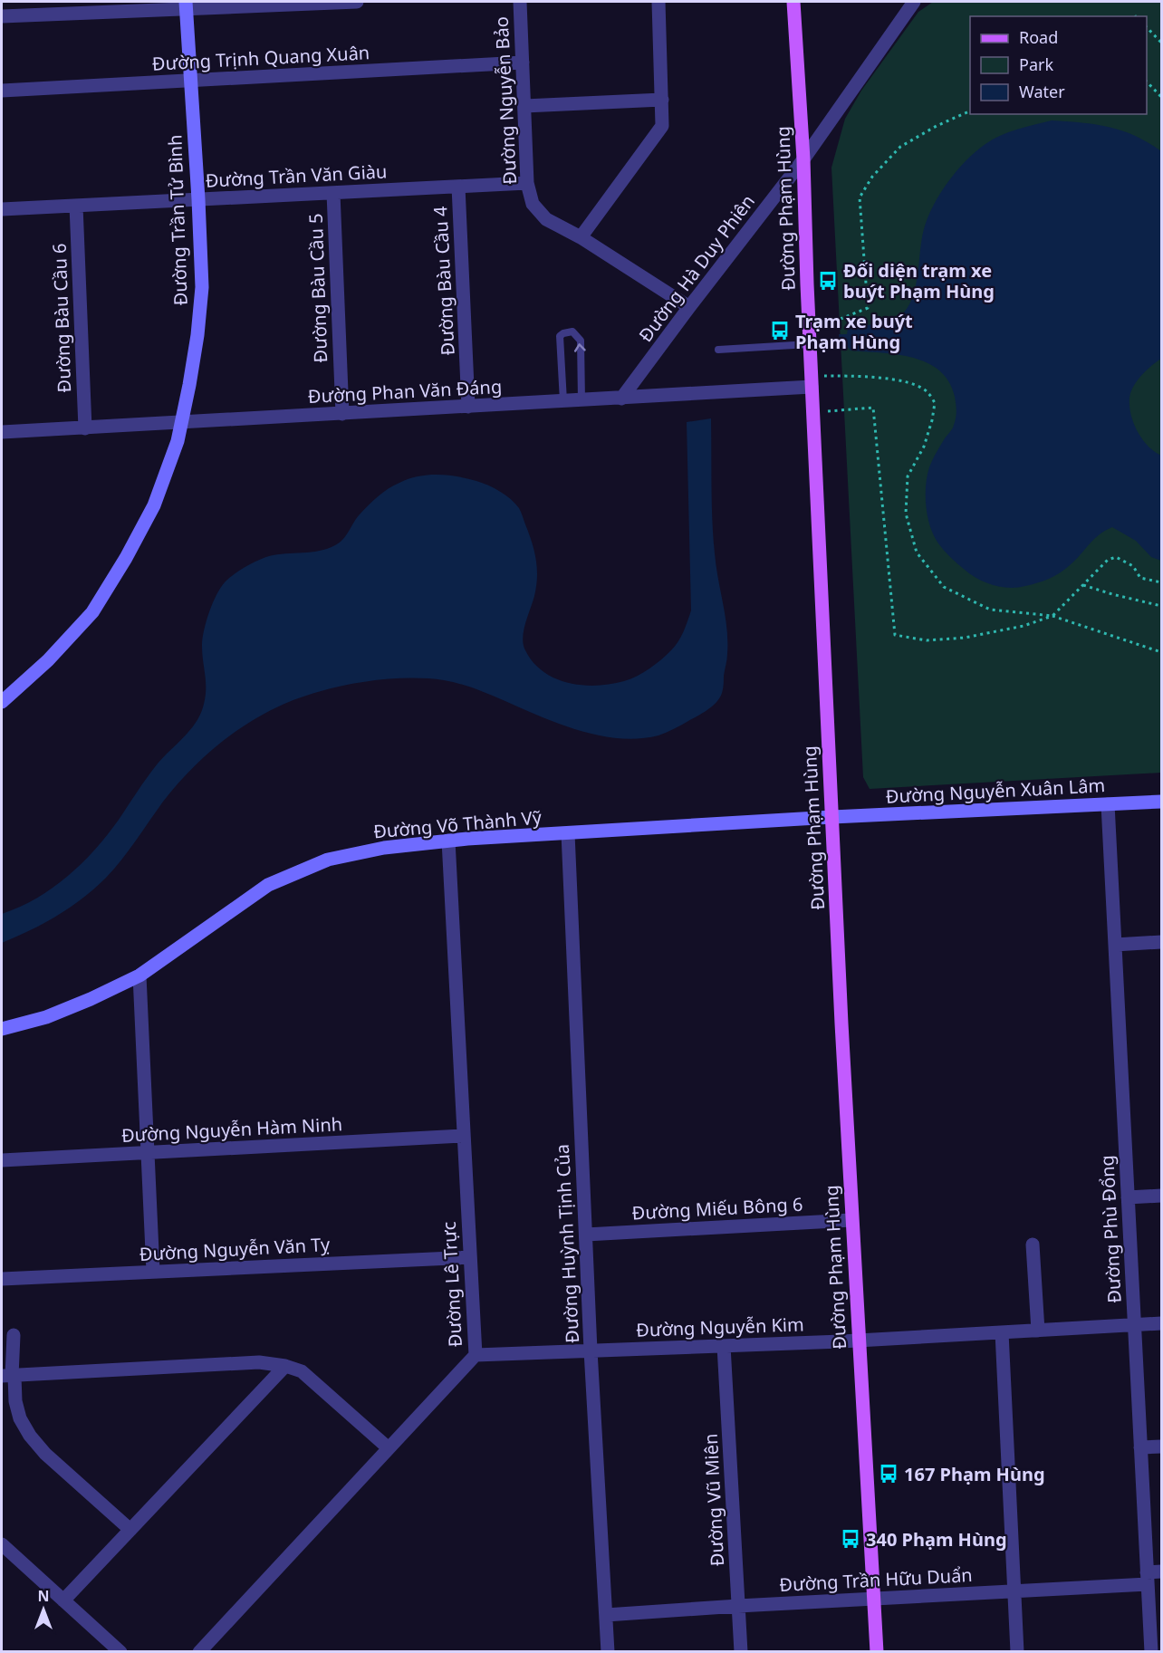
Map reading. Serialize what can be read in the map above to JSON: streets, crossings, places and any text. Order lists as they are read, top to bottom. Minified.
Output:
{"streets":{"main road":["Đường Phạm Hùng"],"street":["Đường Trịnh Quang Xuân","Đường Nguyễn Bảo","Đường Trần Văn Giàu","Đường Trần Tử Bình","Đường Hà Duy Phiên","Đường Bàu Cầu 4","Đường Bàu Cầu 5","Đường Bàu Cầu 6","Đường Phan Văn Đáng","Đường Nguyễn Xuân Lâm","Đường Võ Thành Vỹ","Đường Nguyễn Hàm Ninh","Đường Miếu Bông 6","Đường Phù Đổng","Đường Huỳnh Tịnh Của","Đường Nguyễn Văn Tỵ","Đường Lê Trực","Đường Nguyễn Kim","Đường Vũ Miên","Đường Trần Hữu Duẩn"]},"crossings":[["Đường Trịnh Quang Xuân","Đường Nguyễn Bảo"],["Đường Trịnh Quang Xuân","Đường Trần Tử Bình"],["Đường Nguyễn Bảo","Đường Trần Văn Giàu"],["Đường Nguyễn Bảo","Đường Hà Duy Phiên"],["Đường Trần Văn Giàu","Đường Trần Tử Bình"],["Đường Trần Văn Giàu","Đường Bàu Cầu 4"],["Đường Trần Văn Giàu","Đường Bàu Cầu 5"],["Đường Trần Văn Giàu","Đường Bàu Cầu 6"],["Đường Phạm Hùng","Đường Hà Duy Phiên"],["Đường Phạm Hùng","Đường Phan Văn Đáng"],["Đường Phạm Hùng","Đường Nguyễn Xuân Lâm"],["Đường Phạm Hùng","Đường Võ Thành Vỹ"],["Đường Phạm Hùng","Đường Miếu Bông 6"],["Đường Phạm Hùng","Đường Nguyễn Kim"],["Đường Phạm Hùng","Đường Trần Hữu Duẩn"],["Đường Trần Tử Bình","Đường Phan Văn Đáng"],["Đường Hà Duy Phiên","Đường Phan Văn Đáng"],["Đường Bàu Cầu 4","Đường Phan Văn Đáng"],["Đường Bàu Cầu 5","Đường Phan Văn Đáng"],["Đường Bàu Cầu 6","Đường Phan Văn Đáng"],["Đường Nguyễn Xuân Lâm","Đường Võ Thành Vỹ"],["Đường Nguyễn Xuân Lâm","Đường Phù Đổng"],["Đường Võ Thành Vỹ","Đường Huỳnh Tịnh Của"],["Đường Võ Thành Vỹ","Đường Lê Trực"],["Đường Nguyễn Hàm Ninh","Đường Lê Trực"],["Đường Miếu Bông 6","Đường Huỳnh Tịnh Của"],["Đường Phù Đổng","Đường Nguyễn Kim"],["Đường Phù Đổng","Đường Trần Hữu Duẩn"],["Đường Huỳnh Tịnh Của","Đường Nguyễn Kim"],["Đường Huỳnh Tịnh Của","Đường Trần Hữu Duẩn"],["Đường Nguyễn Văn Tỵ","Đường Lê Trực"],["Đường Lê Trực","Đường Nguyễn Kim"],["Đường Nguyễn Kim","Đường Vũ Miên"],["Đường Vũ Miên","Đường Trần Hữu Duẩn"]],"places":{"bus stop":["Đối diện trạm xe buýt Phạm Hùng","Trạm xe buýt Phạm Hùng","167 Phạm Hùng","340 Phạm Hùng"]},"legend":["Road","Park","Water"],"north":"top"}
